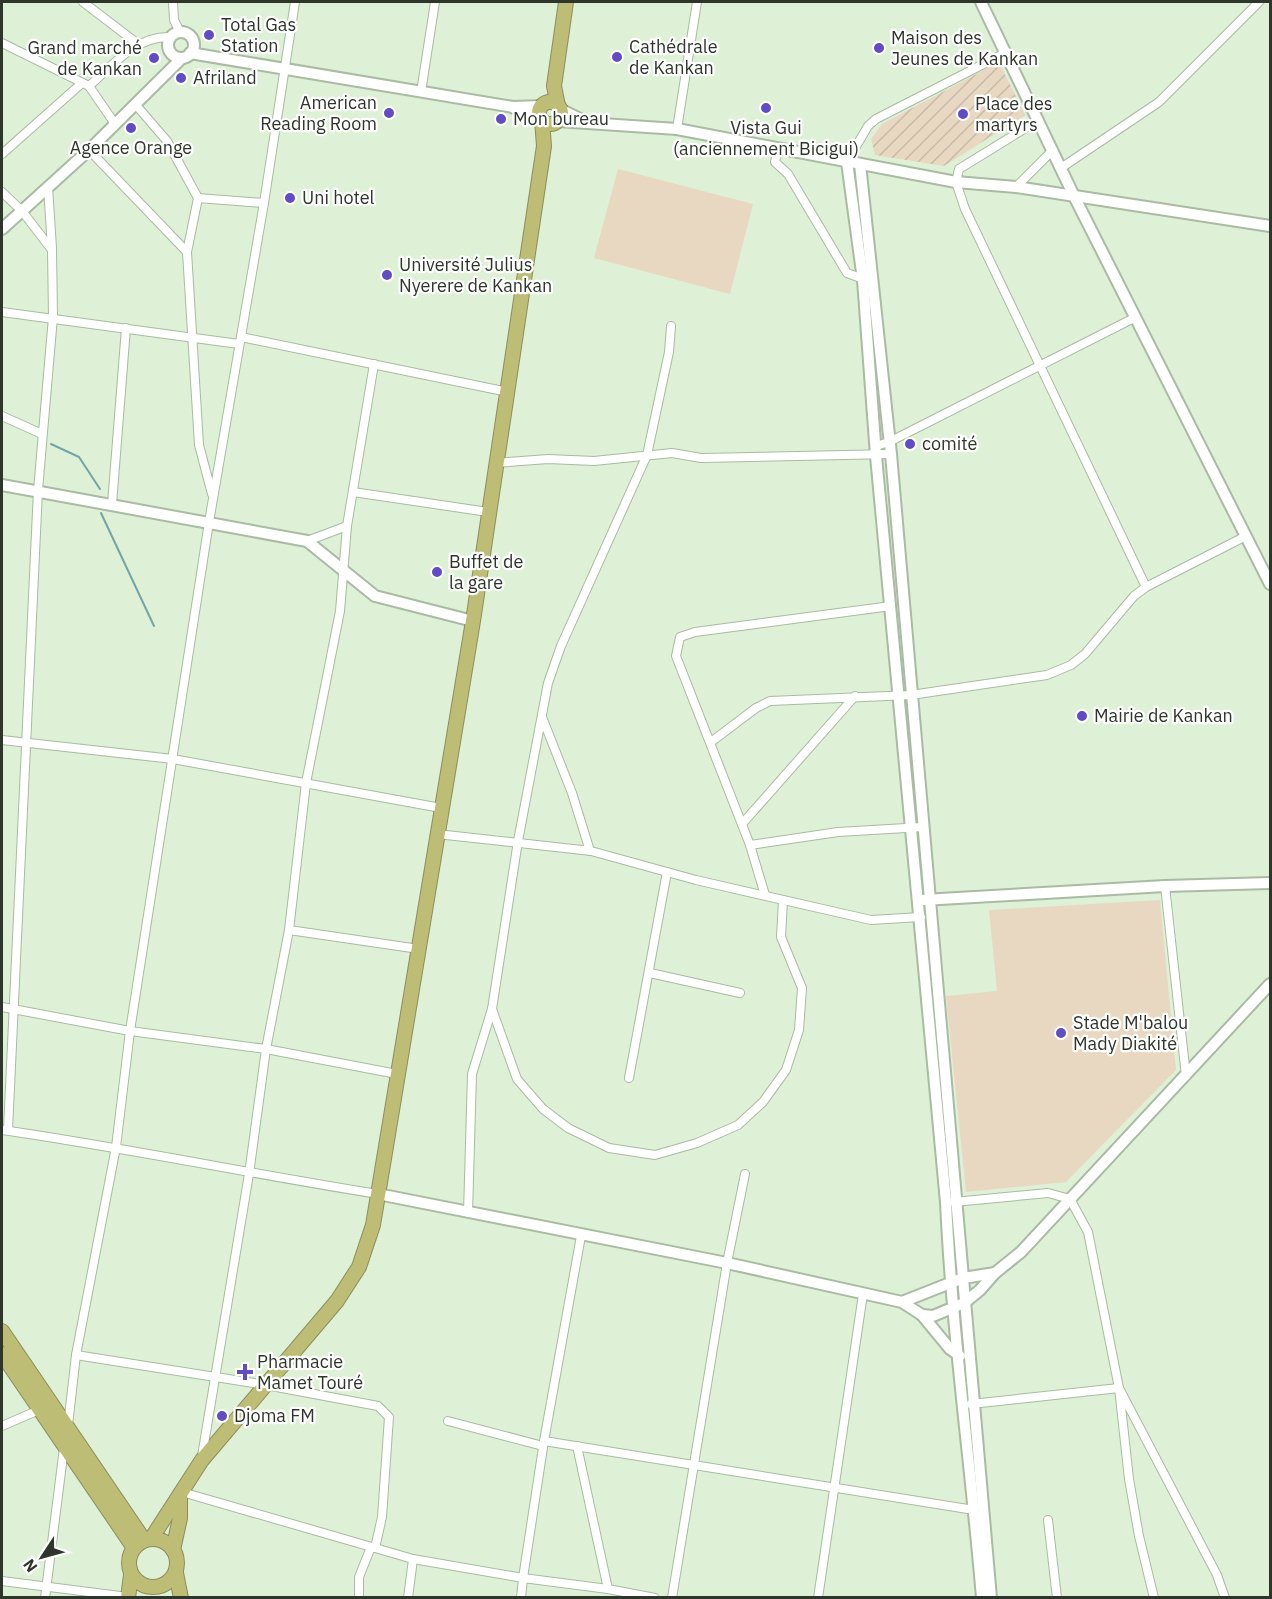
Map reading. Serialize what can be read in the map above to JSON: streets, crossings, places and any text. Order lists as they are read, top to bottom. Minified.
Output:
{"places":{"other":["Total Gas Station","Maison des Jeunes de Kankan","Cathédrale de Kankan","Grand marché de Kankan","Afriland","Vista Gui (anciennement Bicigui)","American Reading Room","Place des martyrs","Mon bureau","Agence Orange","Uni hotel","Université Julius Nyerere de Kankan","comité","Buffet de la gare","Mairie de Kankan","Stade M'balou Mady Diakité","Djoma FM"],"health":["Pharmacie Mamet Touré"]},"north":"bottom left"}
